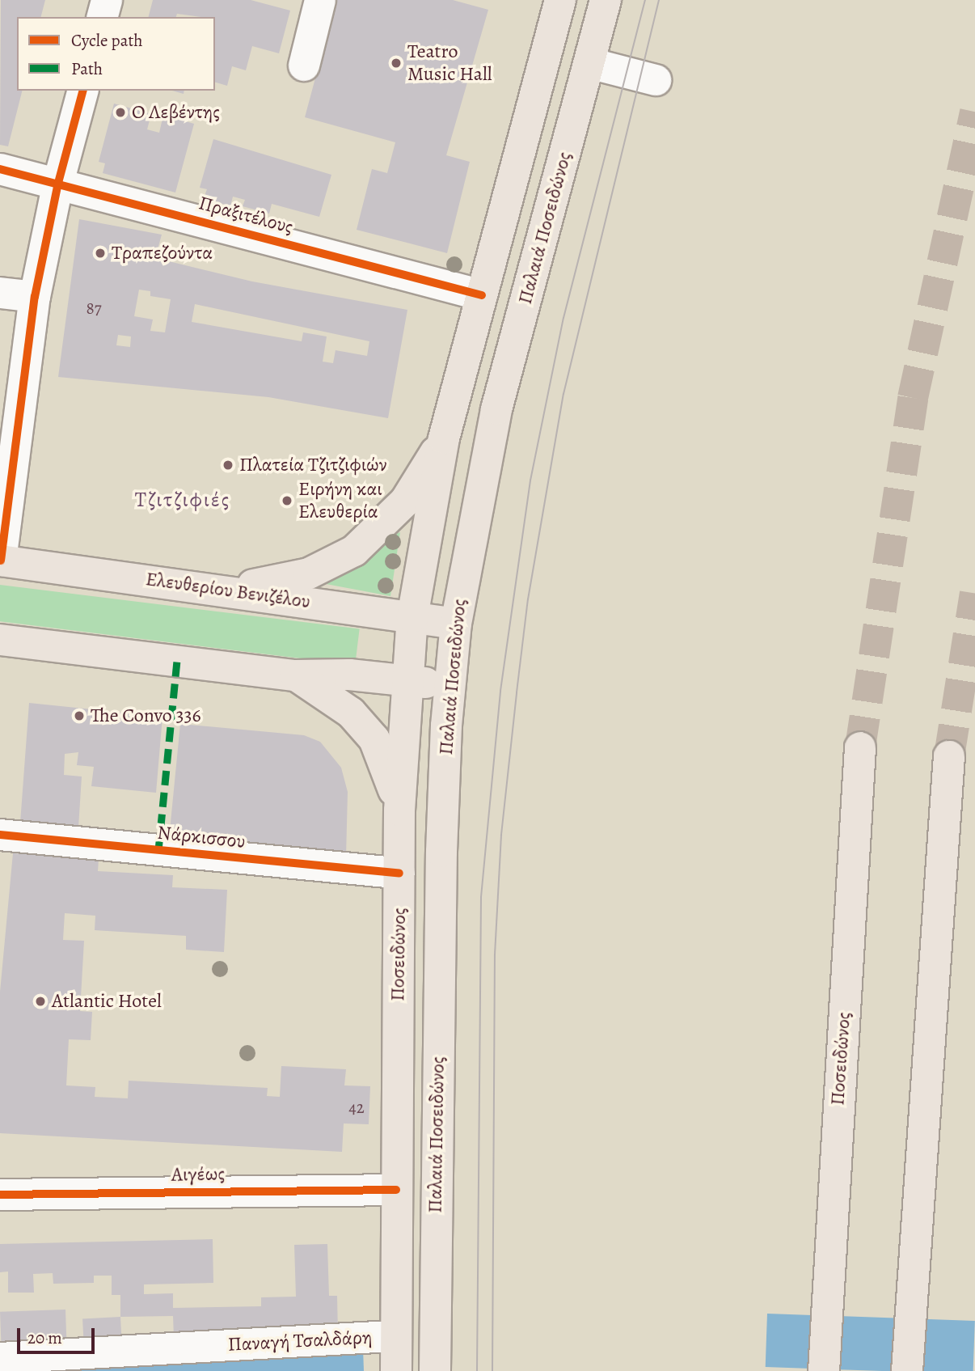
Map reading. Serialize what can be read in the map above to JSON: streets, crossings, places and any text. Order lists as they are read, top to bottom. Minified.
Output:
{"streets":{"main road":["Παλαιά Ποσειδώνος","Ελευθερίου Βενιζέλου","Ποσειδώνος"],"street":["Πραξιτέλους","Νάρκισσου","Αιγέως","Παναγή Τσαλδάρη"]},"crossings":[["Παλαιά Ποσειδώνος","Ελευθερίου Βενιζέλου"],["Νάρκισσου","Ποσειδώνος"],["Ποσειδώνος","Αιγέως"],["Ποσειδώνος","Παναγή Τσαλδάρη"]],"districts":["Τζιτζιφιές"],"places":["Teatro Music Hall","Ο Λεβέντης","Τραπεζούντα","Πλατεία Τζιτζιφιών","Ειρήνη και Ελευθερία","The Convo 336","Atlantic Hotel"],"house_numbers":["87","42"],"legend":["Cycle path","Path"],"scale_bar":"20 m"}
